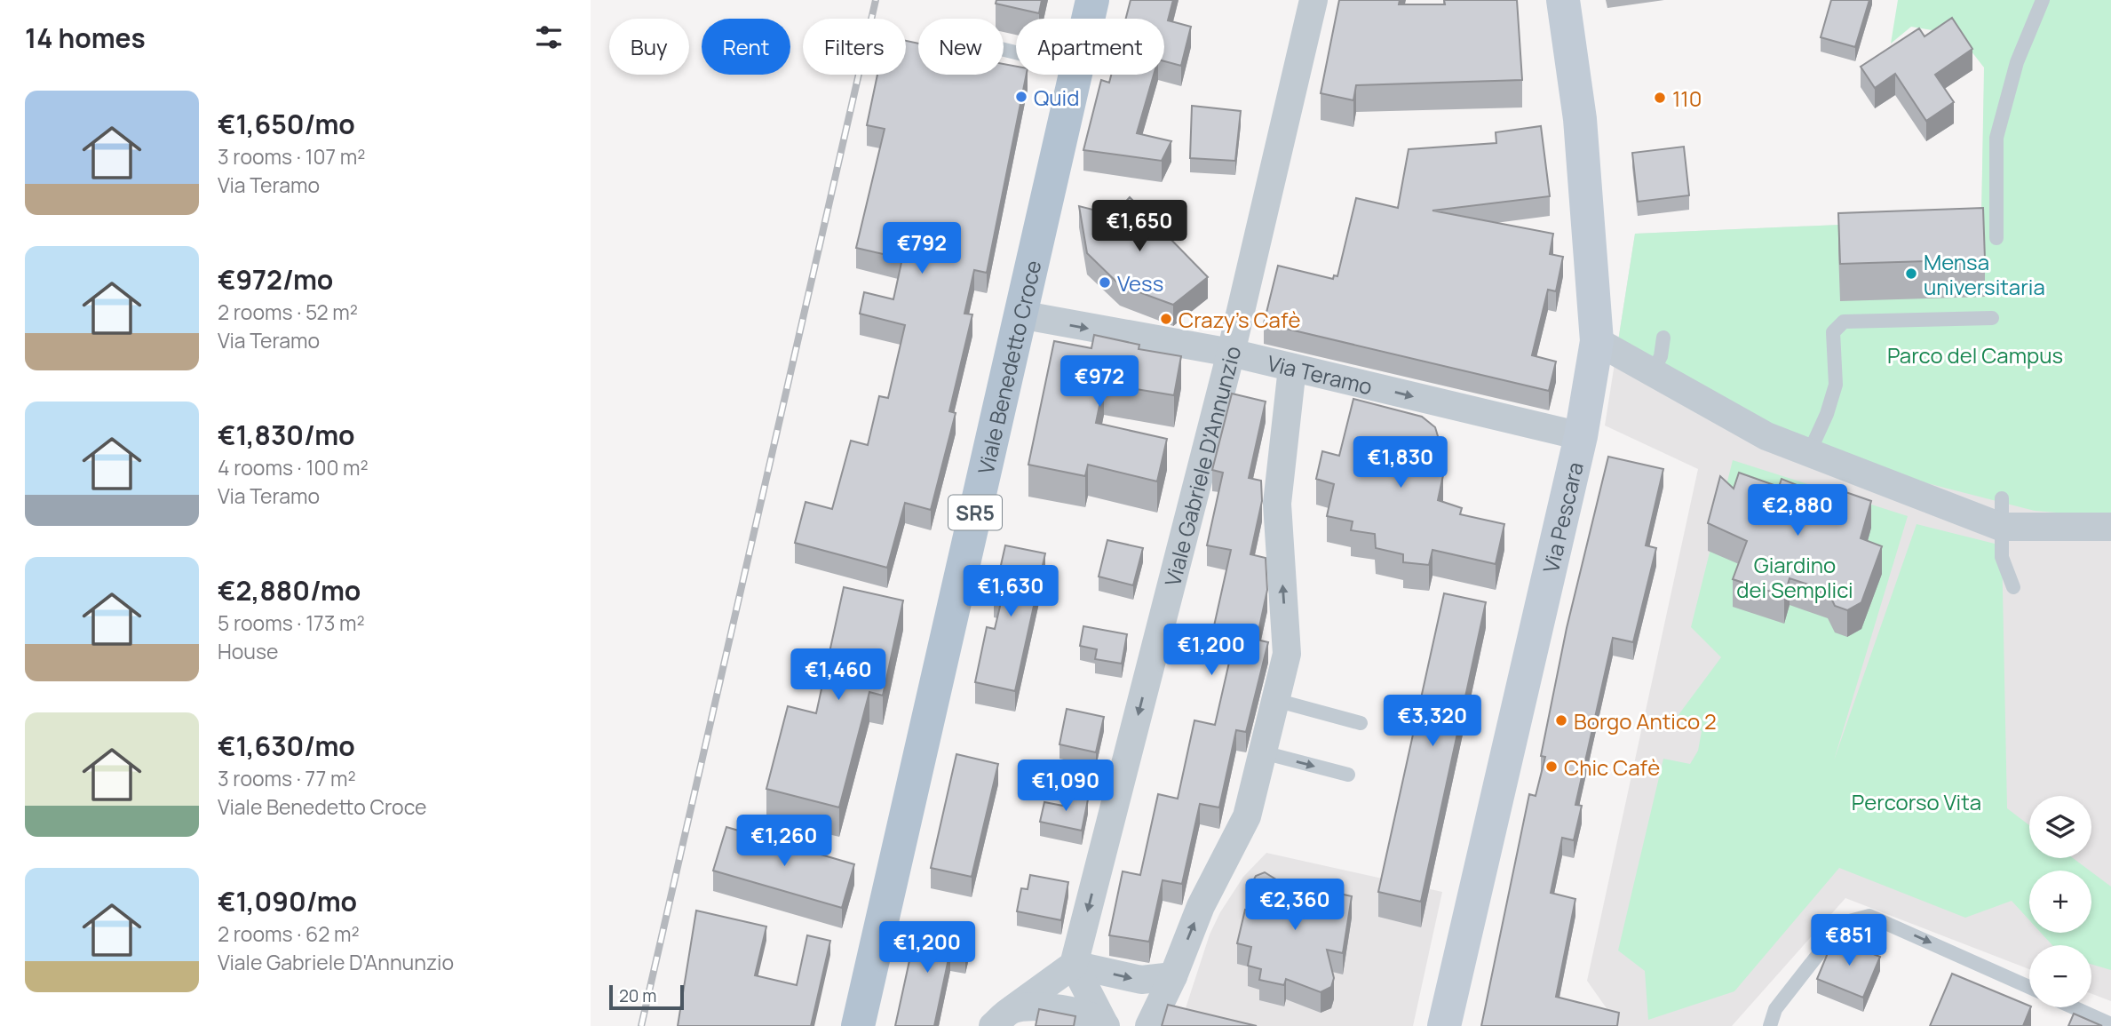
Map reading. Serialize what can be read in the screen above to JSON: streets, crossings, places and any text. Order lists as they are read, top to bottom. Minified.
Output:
{"streets":{"main road":["Viale Benedetto Croce","SR5"],"street":["Via Teramo","Viale Gabriele D'Annunzio","Via Pescara"]},"crossings":[["Viale Benedetto Croce","Via Teramo"],["Via Teramo","Viale Gabriele D'Annunzio"],["Via Teramo","Via Pescara"]],"one_way":["Via Teramo"],"parks":["Parco del Campus","Giardino dei Semplici","Percorso Vita"],"places":["Quid","110","Mensa universitaria","Vess","Crazy's Cafè","Borgo Antico 2","Chic Cafè"],"scale_bar":"20 m","page":{"heading":"14 homes","chip":["Buy","Rent","Filters","New","Apartment"],"list":[{"name":"€1,650/mo","note":"3 rooms · 107 m² · Via Teramo"},{"name":"€972/mo","note":"2 rooms · 52 m² · Via Teramo"},{"name":"€1,830/mo","note":"4 rooms · 100 m² · Via Teramo"},{"name":"€2,880/mo","note":"5 rooms · 173 m² · House"},{"name":"€1,630/mo","note":"3 rooms · 77 m² · Viale Benedetto Croce"},{"name":"€1,090/mo","note":"2 rooms · 62 m² · Viale Gabriele D'Annunzio"}],"price":["€1,650","€792","€972","€1,830","€2,880","€1,630","€1,200","€1,460","€3,320","€1,090","€1,260","€2,360","€851","€1,200"],"map_buttons":["+","−"],"scale":"20 m"}}
